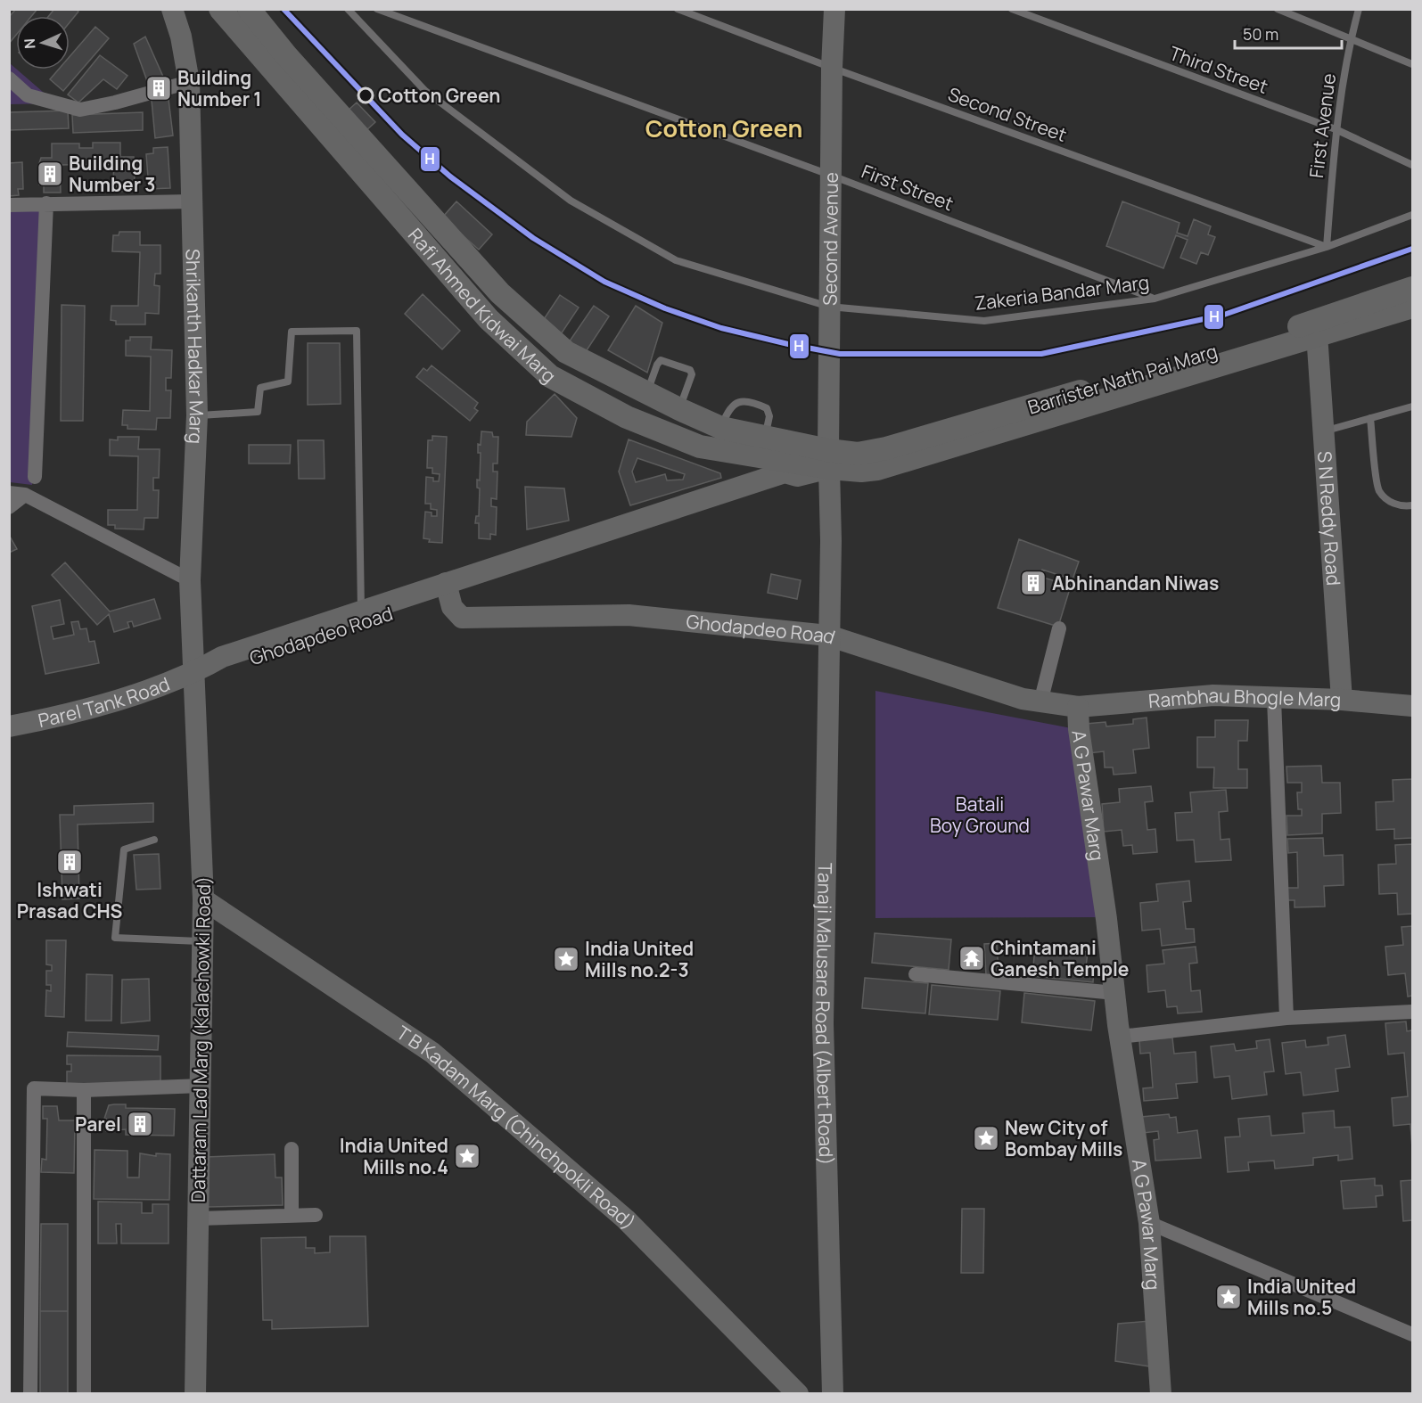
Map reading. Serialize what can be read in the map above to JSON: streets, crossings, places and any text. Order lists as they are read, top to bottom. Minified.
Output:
{"streets":{"main road":["Rafi Ahmed Kidwai Marg","Barrister Nath Pai Marg"],"street":["Second Avenue","Shrikanth Hadkar Marg","S N Reddy Road","Ghodapdeo Road","Parel Tank Road","Rambhau Bhogle Marg","A G Pawar Marg","Tanaji Malusare Road (Albert Road)","Dattaram Lad Marg (Kalachowki Road)","T B Kadam Marg (Chinchpokli Road)"],"lane":["Third Street","Second Street","First Avenue","First Street","Zakeria Bandar Marg"]},"crossings":[["Third Street","First Avenue"],["Second Street","First Avenue"],["Second Street","Second Avenue"],["Second Street","Zakeria Bandar Marg"],["First Avenue","Zakeria Bandar Marg"],["First Street","Second Avenue"],["First Street","Zakeria Bandar Marg"],["Second Avenue","Zakeria Bandar Marg"],["Second Avenue","Rafi Ahmed Kidwai Marg"],["Second Avenue","Barrister Nath Pai Marg"],["Second Avenue","Ghodapdeo Road"],["Second Avenue","Tanaji Malusare Road (Albert Road)"],["Rafi Ahmed Kidwai Marg","Barrister Nath Pai Marg"],["Rafi Ahmed Kidwai Marg","Ghodapdeo Road"],["Shrikanth Hadkar Marg","Ghodapdeo Road"],["Shrikanth Hadkar Marg","Parel Tank Road"],["Shrikanth Hadkar Marg","Dattaram Lad Marg (Kalachowki Road)"],["Barrister Nath Pai Marg","S N Reddy Road"],["Barrister Nath Pai Marg","Ghodapdeo Road"],["S N Reddy Road","Rambhau Bhogle Marg"],["Ghodapdeo Road","Parel Tank Road"],["Ghodapdeo Road","Rambhau Bhogle Marg"],["Ghodapdeo Road","A G Pawar Marg"],["Ghodapdeo Road","Tanaji Malusare Road (Albert Road)"],["Ghodapdeo Road","Dattaram Lad Marg (Kalachowki Road)"],["Parel Tank Road","Dattaram Lad Marg (Kalachowki Road)"],["Rambhau Bhogle Marg","A G Pawar Marg"],["Dattaram Lad Marg (Kalachowki Road)","T B Kadam Marg (Chinchpokli Road)"]],"districts":["Cotton Green"],"parks":["Batali Boy Ground"],"places":{"building":["Building Number 1","Building Number 3","Abhinandan Niwas","Ishwati Prasad CHS","Parel"],"other":["Cotton Green"],"temple":["Chintamani Ganesh Temple"],"place":["India United Mills no.2-3","New City of Bombay Mills","India United Mills no.4","India United Mills no.5"]},"lines":["transit line H"],"scale_bar":"50 m","north":"left"}
